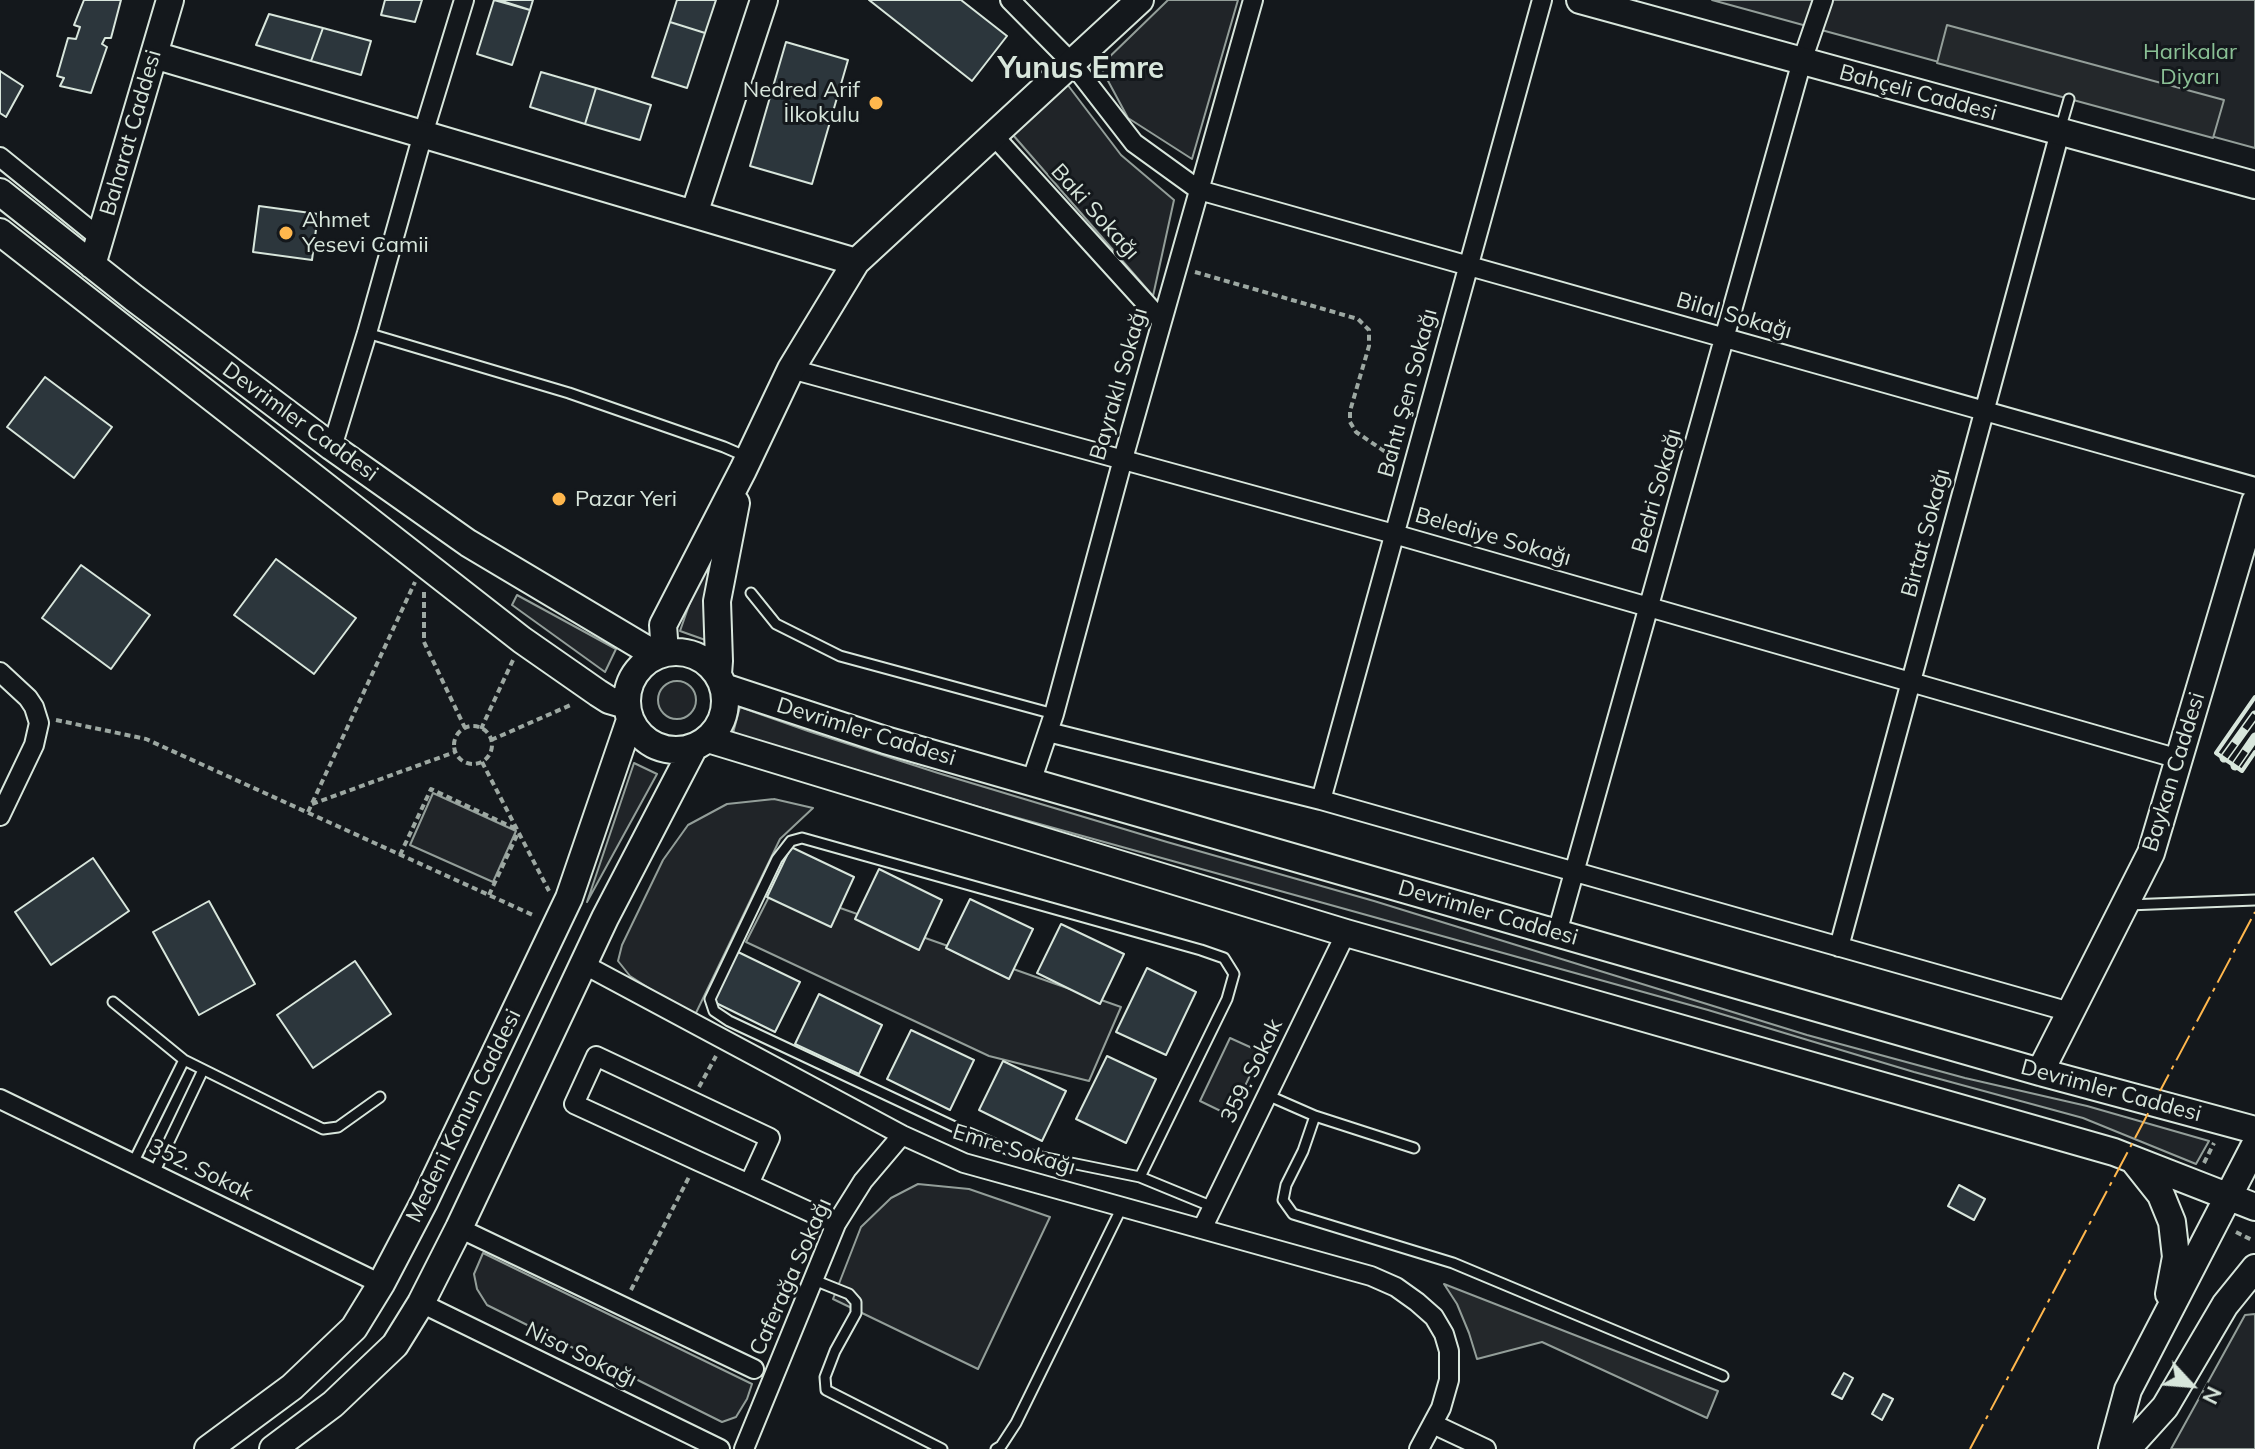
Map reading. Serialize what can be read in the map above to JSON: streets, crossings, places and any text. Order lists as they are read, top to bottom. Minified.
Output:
{"streets":{"main road":["Bahçeli Caddesi","Baharat Caddesi","Devrimler Caddesi","Baykan Caddesi","Medeni Kanun Caddesi"],"street":["Baki Sokağı","Bilal Sokağı","Bayraklı Sokağı","Bahtı Şen Sokağı","Bedri Sokağı","Birtat Sokağı","Belediye Sokağı","359. Sokak","Emre Sokağı","352. Sokak","Caferağa Sokağı","Nisa Sokağı"]},"crossings":[["Bahçeli Caddesi","Bedri Sokağı"],["Bahçeli Caddesi","Birtat Sokağı"],["Baharat Caddesi","Devrimler Caddesi"],["Baki Sokağı","Bayraklı Sokağı"],["Bilal Sokağı","Bayraklı Sokağı"],["Bilal Sokağı","Bahtı Şen Sokağı"],["Bilal Sokağı","Bedri Sokağı"],["Bilal Sokağı","Birtat Sokağı"],["Bayraklı Sokağı","Devrimler Caddesi"],["Bayraklı Sokağı","Belediye Sokağı"],["Bahtı Şen Sokağı","Belediye Sokağı"],["Devrimler Caddesi","Bedri Sokağı"],["Devrimler Caddesi","Baykan Caddesi"],["Devrimler Caddesi","Medeni Kanun Caddesi"],["Bedri Sokağı","Belediye Sokağı"],["Birtat Sokağı","Belediye Sokağı"],["Belediye Sokağı","Baykan Caddesi"],["359. Sokak","Emre Sokağı"],["Medeni Kanun Caddesi","Emre Sokağı"],["Medeni Kanun Caddesi","352. Sokak"],["Medeni Kanun Caddesi","Nisa Sokağı"],["Emre Sokağı","Caferağa Sokağı"]],"districts":["Yunus Emre"],"parks":["Harikalar Diyarı"],"places":["Nedred Arif İlkokulu","Ahmet Yesevi Camii","Pazar Yeri"],"north":"bottom right"}
